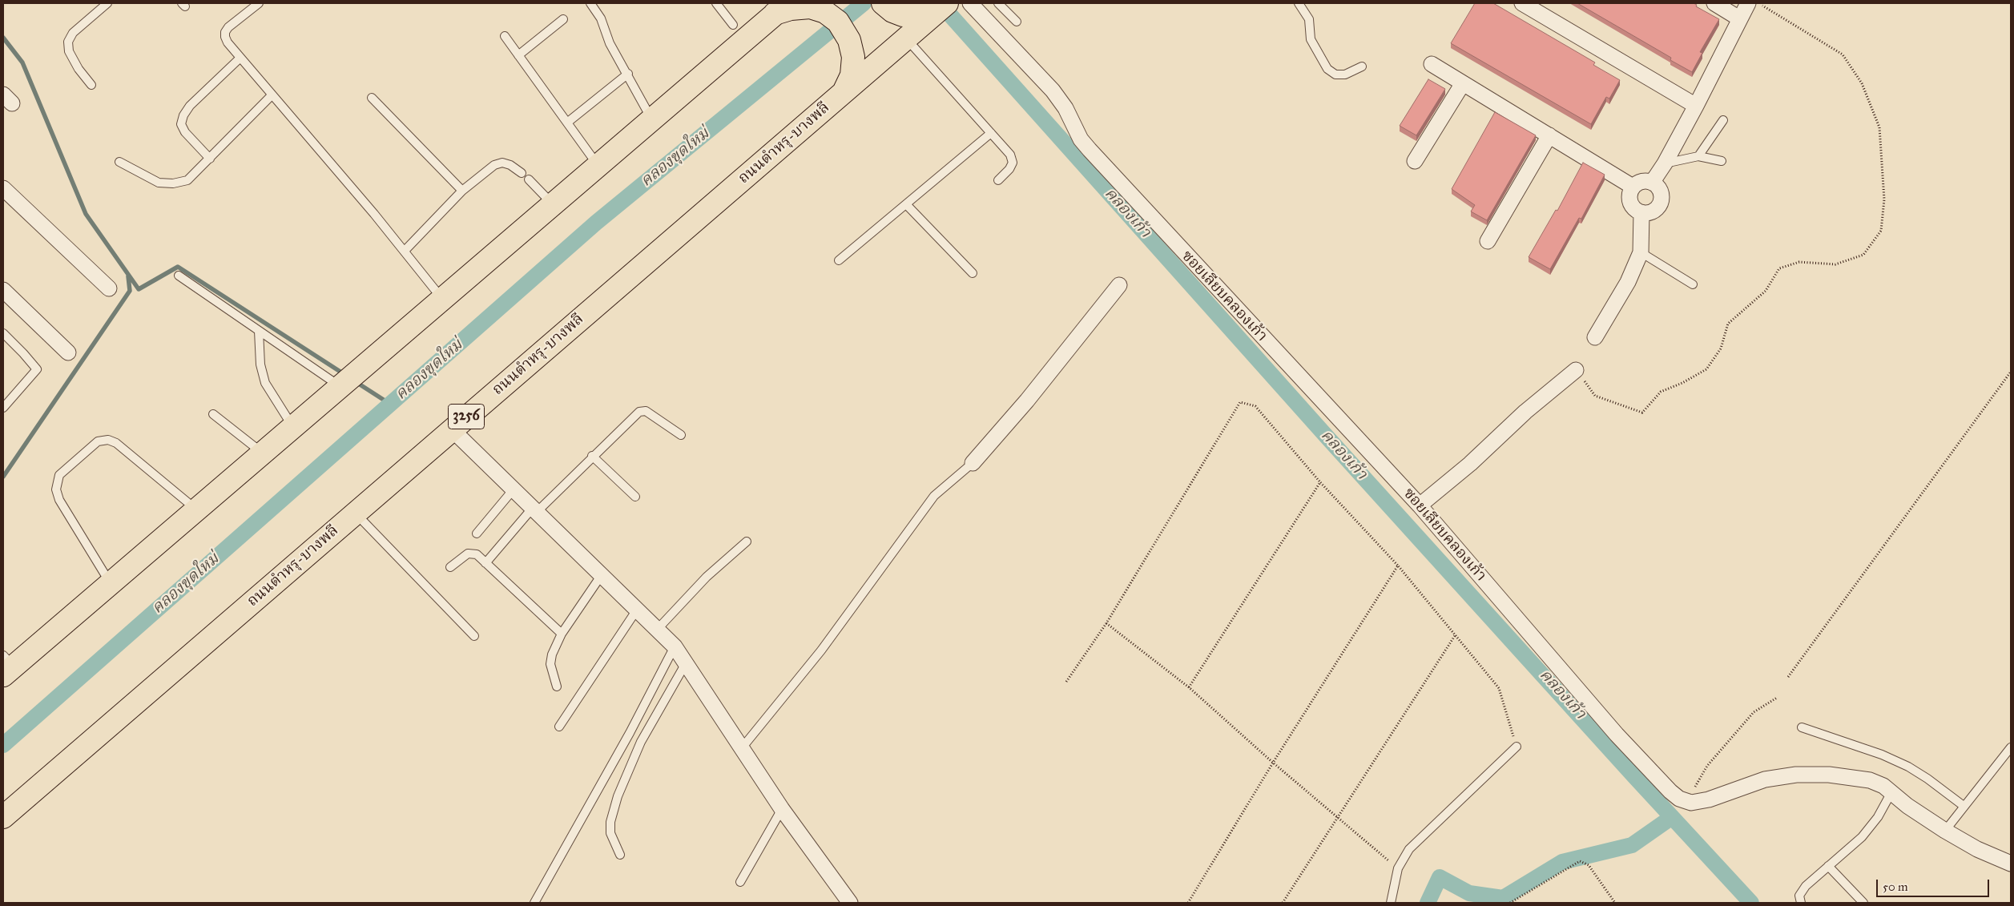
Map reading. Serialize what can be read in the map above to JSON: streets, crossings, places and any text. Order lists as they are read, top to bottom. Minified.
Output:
{"streets":{"main road":["ถนนตำหรุ-บางพลี","3256"],"street":["ซอยเลียบคลองเก้า"]},"water":["คลองขุดใหม่","คลองเก้า"],"scale_bar":"50 m"}
